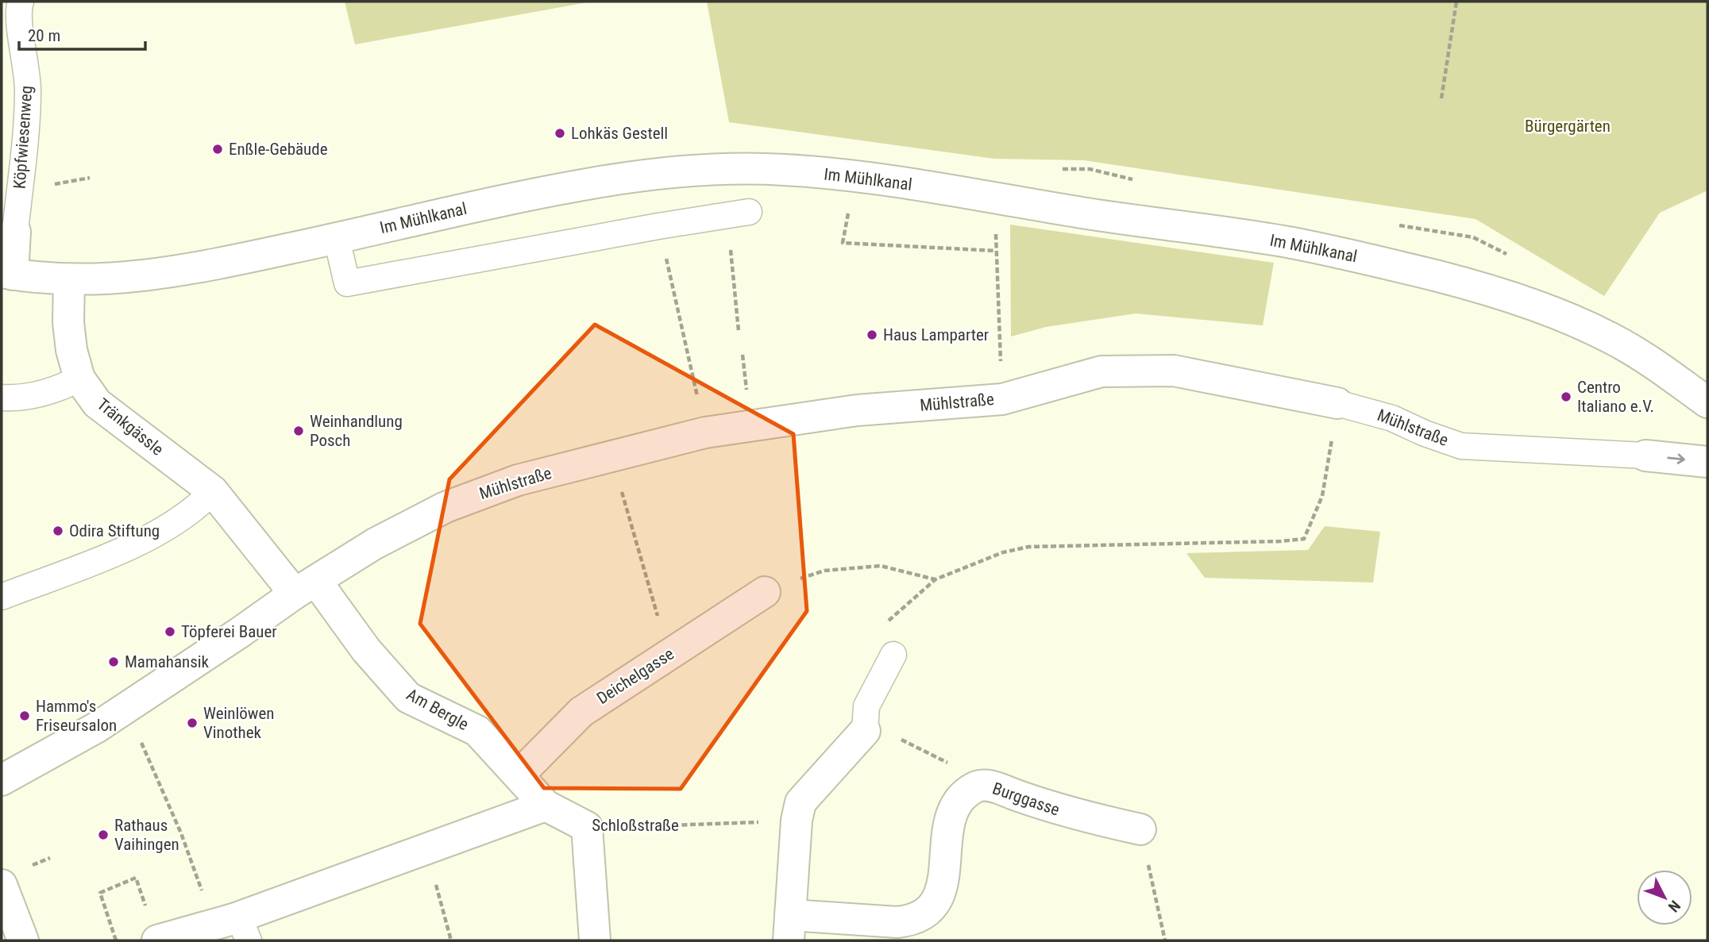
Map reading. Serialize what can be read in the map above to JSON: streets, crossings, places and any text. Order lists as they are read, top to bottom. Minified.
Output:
{"streets":{"street":["Köpfwiesenweg","Im Mühlkanal","Mühlstraße","Tränkgässle","Deichelgasse","Am Bergle","Burggasse","Schloßstraße"]},"crossings":[["Köpfwiesenweg","Im Mühlkanal"],["Im Mühlkanal","Tränkgässle"],["Mühlstraße","Tränkgässle"],["Mühlstraße","Am Bergle"],["Tränkgässle","Am Bergle"],["Deichelgasse","Am Bergle"],["Am Bergle","Schloßstraße"],["Burggasse","Schloßstraße"]],"parks":["Bürgergärten"],"places":["Lohkäs Gestell","Enßle-Gebäude","Haus Lamparter","Centro Italiano e.V.","Weinhandlung Posch","Odira Stiftung","Töpferei Bauer","Mamahansik","Hammo's Friseursalon","Weinlöwen Vinothek","Rathaus Vaihingen"],"scale_bar":"20 m","north":"bottom right"}
